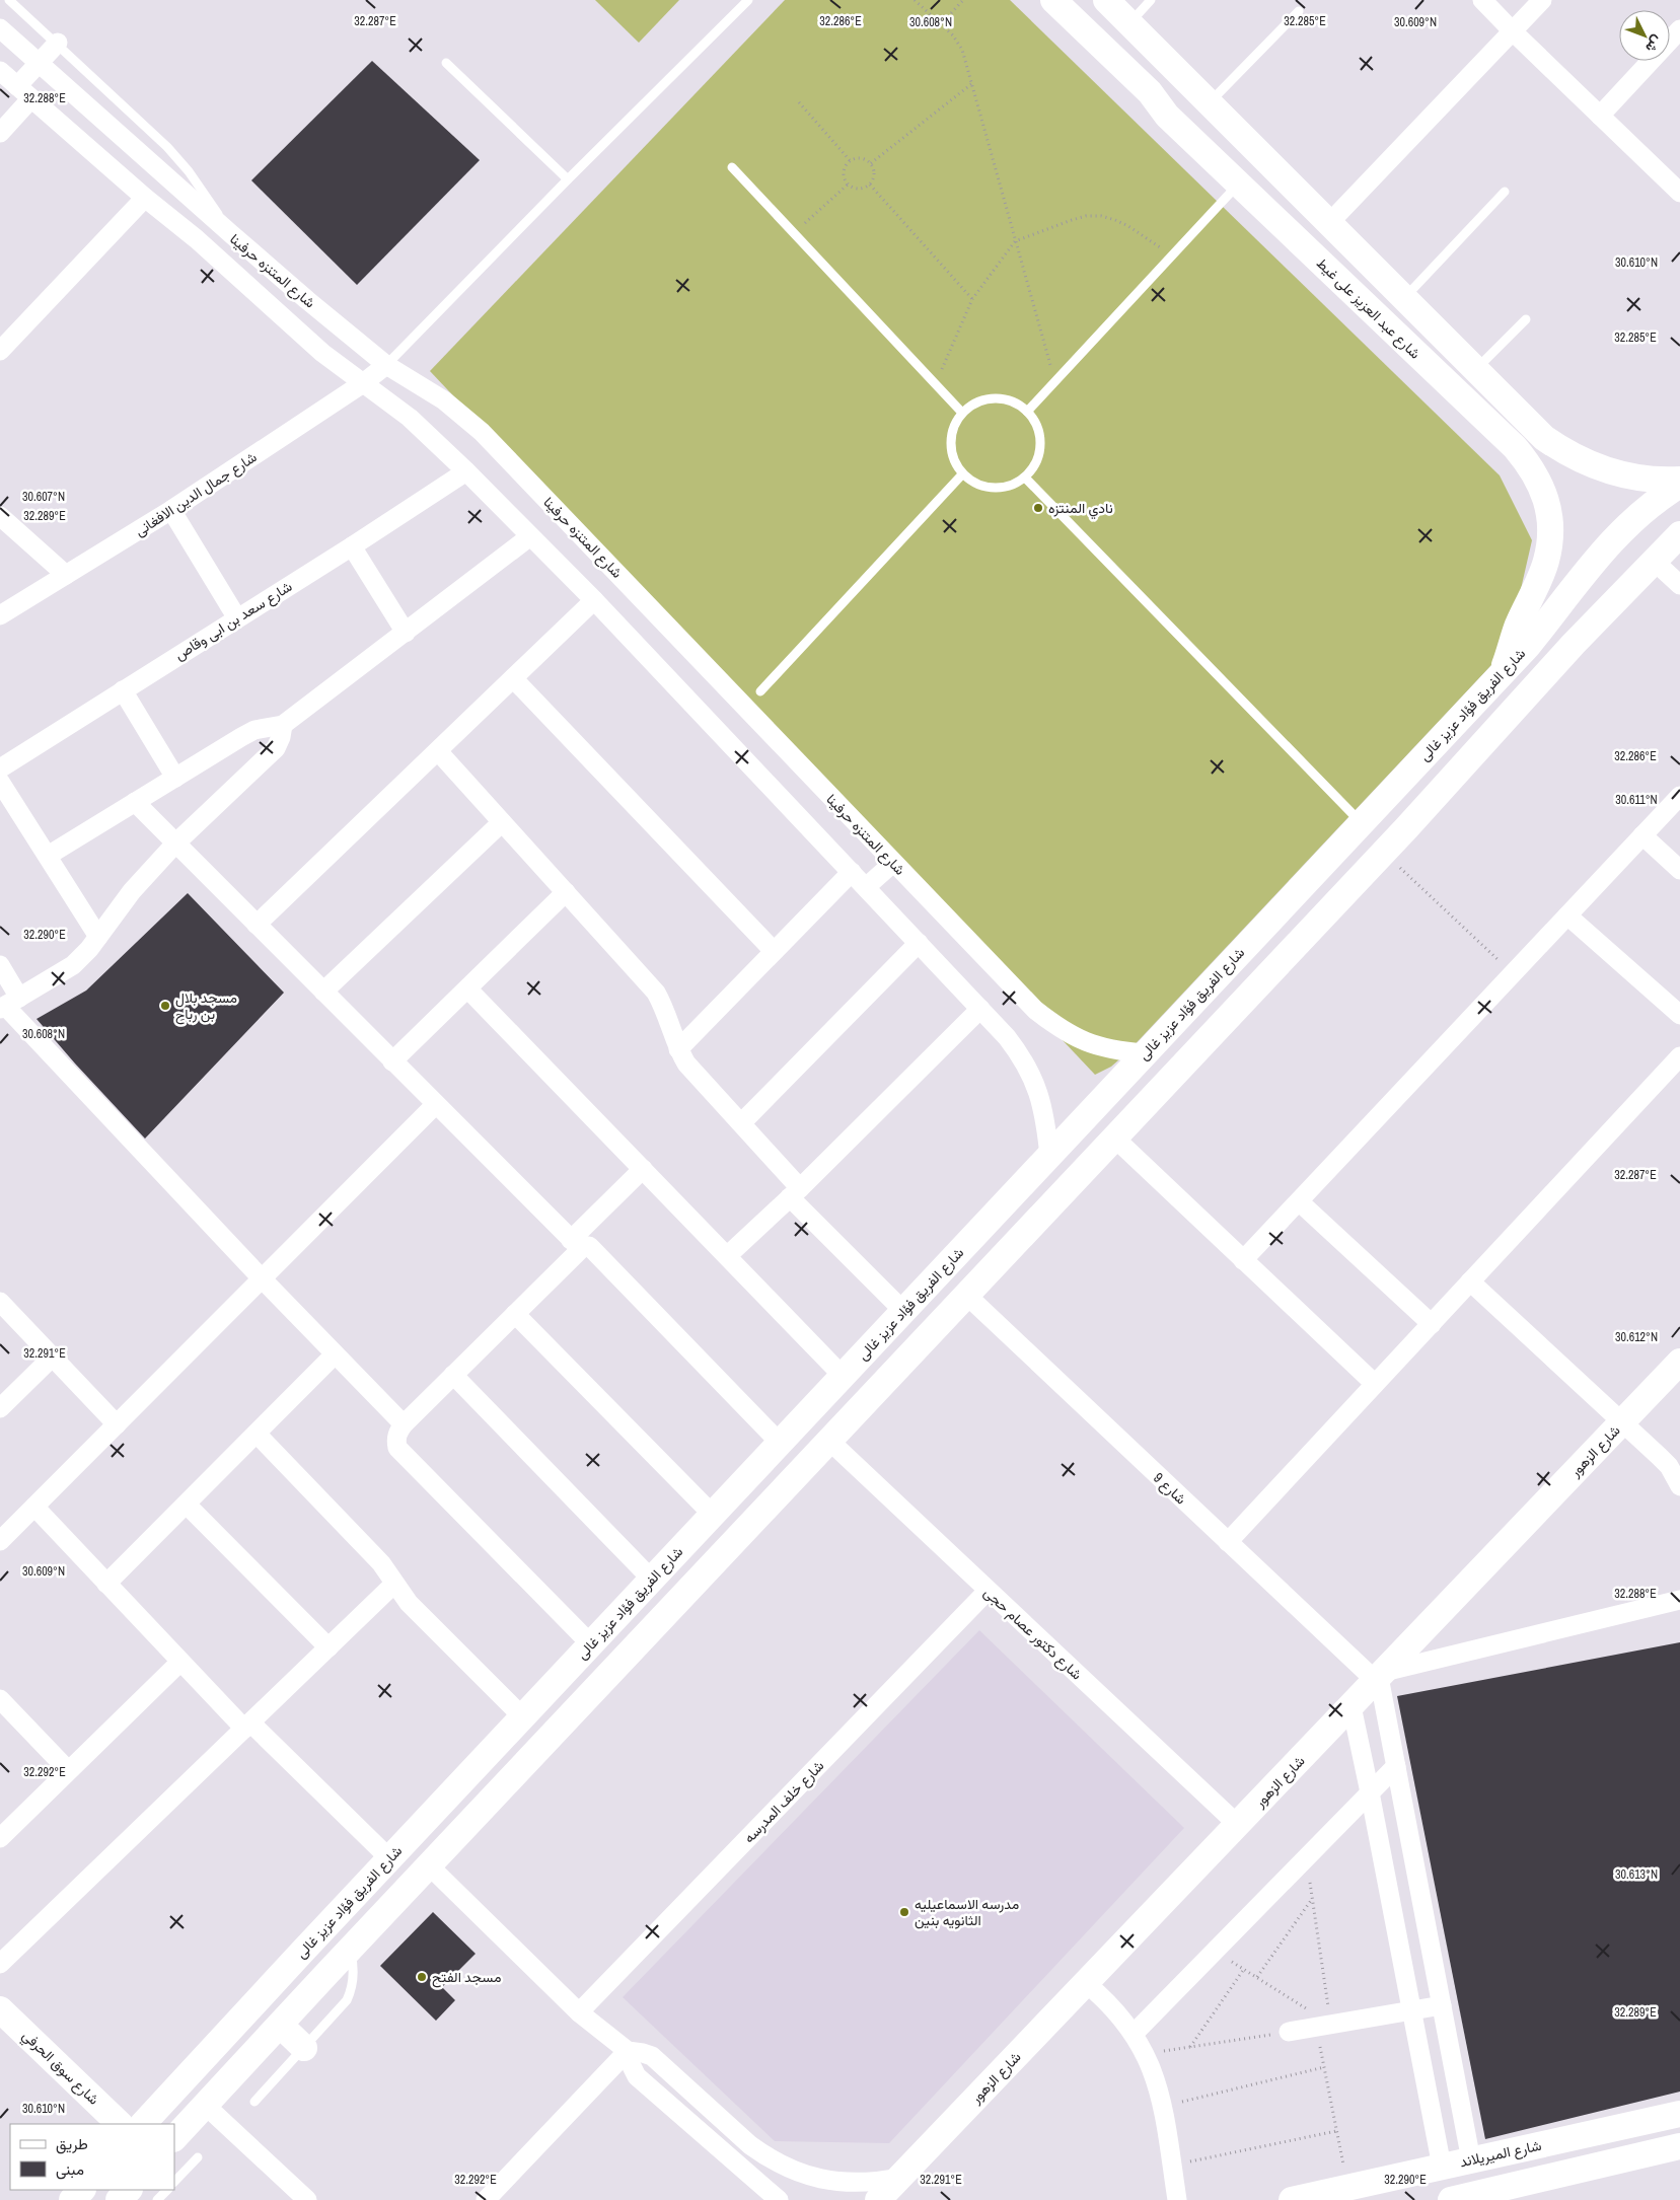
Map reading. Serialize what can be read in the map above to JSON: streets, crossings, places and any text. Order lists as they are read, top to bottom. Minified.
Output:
{"streets":{"street":["شارع المتنزه حرفينا","شارع عبد العزيز على غيط","شارع جمال الدين الافغانى","شارع سعد بن ابى وقاص","شارع الفريق فؤاد عزيز غالى","شارع الزهور","شارع 9","شارع دكتور عصام حجى","شارع خلف المدرسه","شارع سوق الحرفي","شارع الميريلاند"]},"crossings":[["شارع المتنزه حرفينا","شارع جمال الدين الافغانى"],["شارع المتنزه حرفينا","شارع سعد بن ابى وقاص"],["شارع المتنزه حرفينا","شارع الفريق فؤاد عزيز غالى"],["شارع عبد العزيز على غيط","شارع الفريق فؤاد عزيز غالى"],["شارع الزهور","شارع 9"],["شارع الزهور","شارع دكتور عصام حجى"],["شارع دكتور عصام حجى","شارع خلف المدرسه"]],"places":["نادي المنتزه","مسجد بلال بن رباح","مدرسه الاسماعيليه الثانويه بنين","مسجد الفتح"],"legend":["طريق","مبنى"],"north":"bottom right","coordinates":["32.287°E","32.286°E","32.285°E","30.608°N","30.609°N","32.288°E","30.610°N","30.607°N","32.289°E","30.611°N","32.290°E","30.612°N","32.291°E","32.292°E","30.613°N"]}
